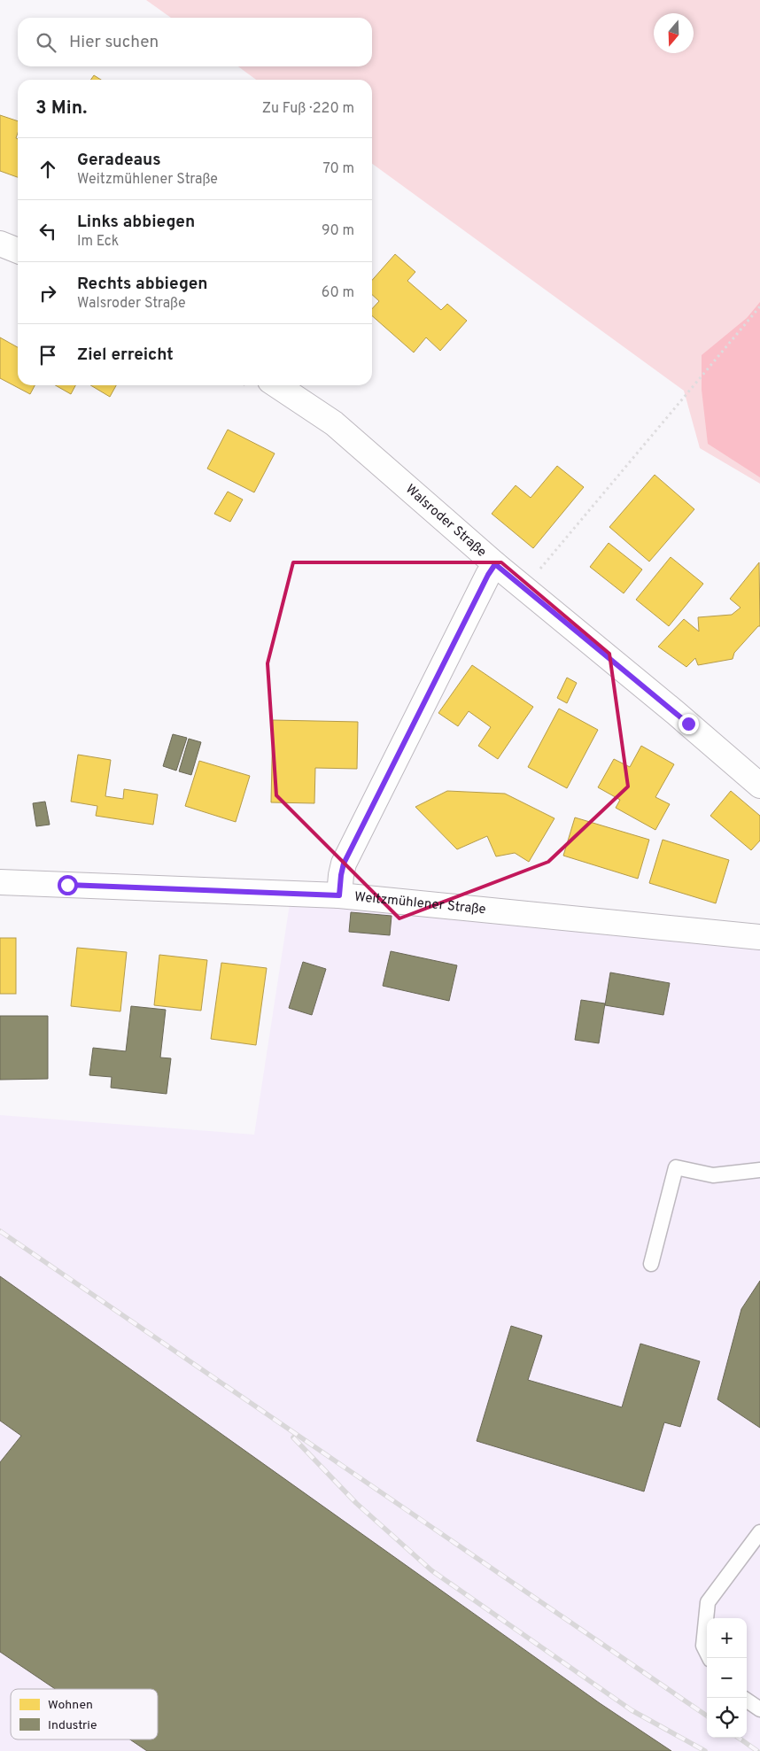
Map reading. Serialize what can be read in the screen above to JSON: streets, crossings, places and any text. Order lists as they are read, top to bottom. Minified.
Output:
{"streets":{"street":["Walsroder Straße","Weitzmühlener Straße"]},"legend":["Wohnen","Industrie"],"north":"bottom","page":{"search":"Hier suchen","heading":["3 Min.","Zu Fuß · 220 m"],"list":[["Geradeaus","Weitzmühlener Straße","70 m"],["Links abbiegen","Im Eck","90 m"],["Rechts abbiegen","Walsroder Straße","60 m"],"Ziel erreicht"],"map_buttons":["+","−"]}}
